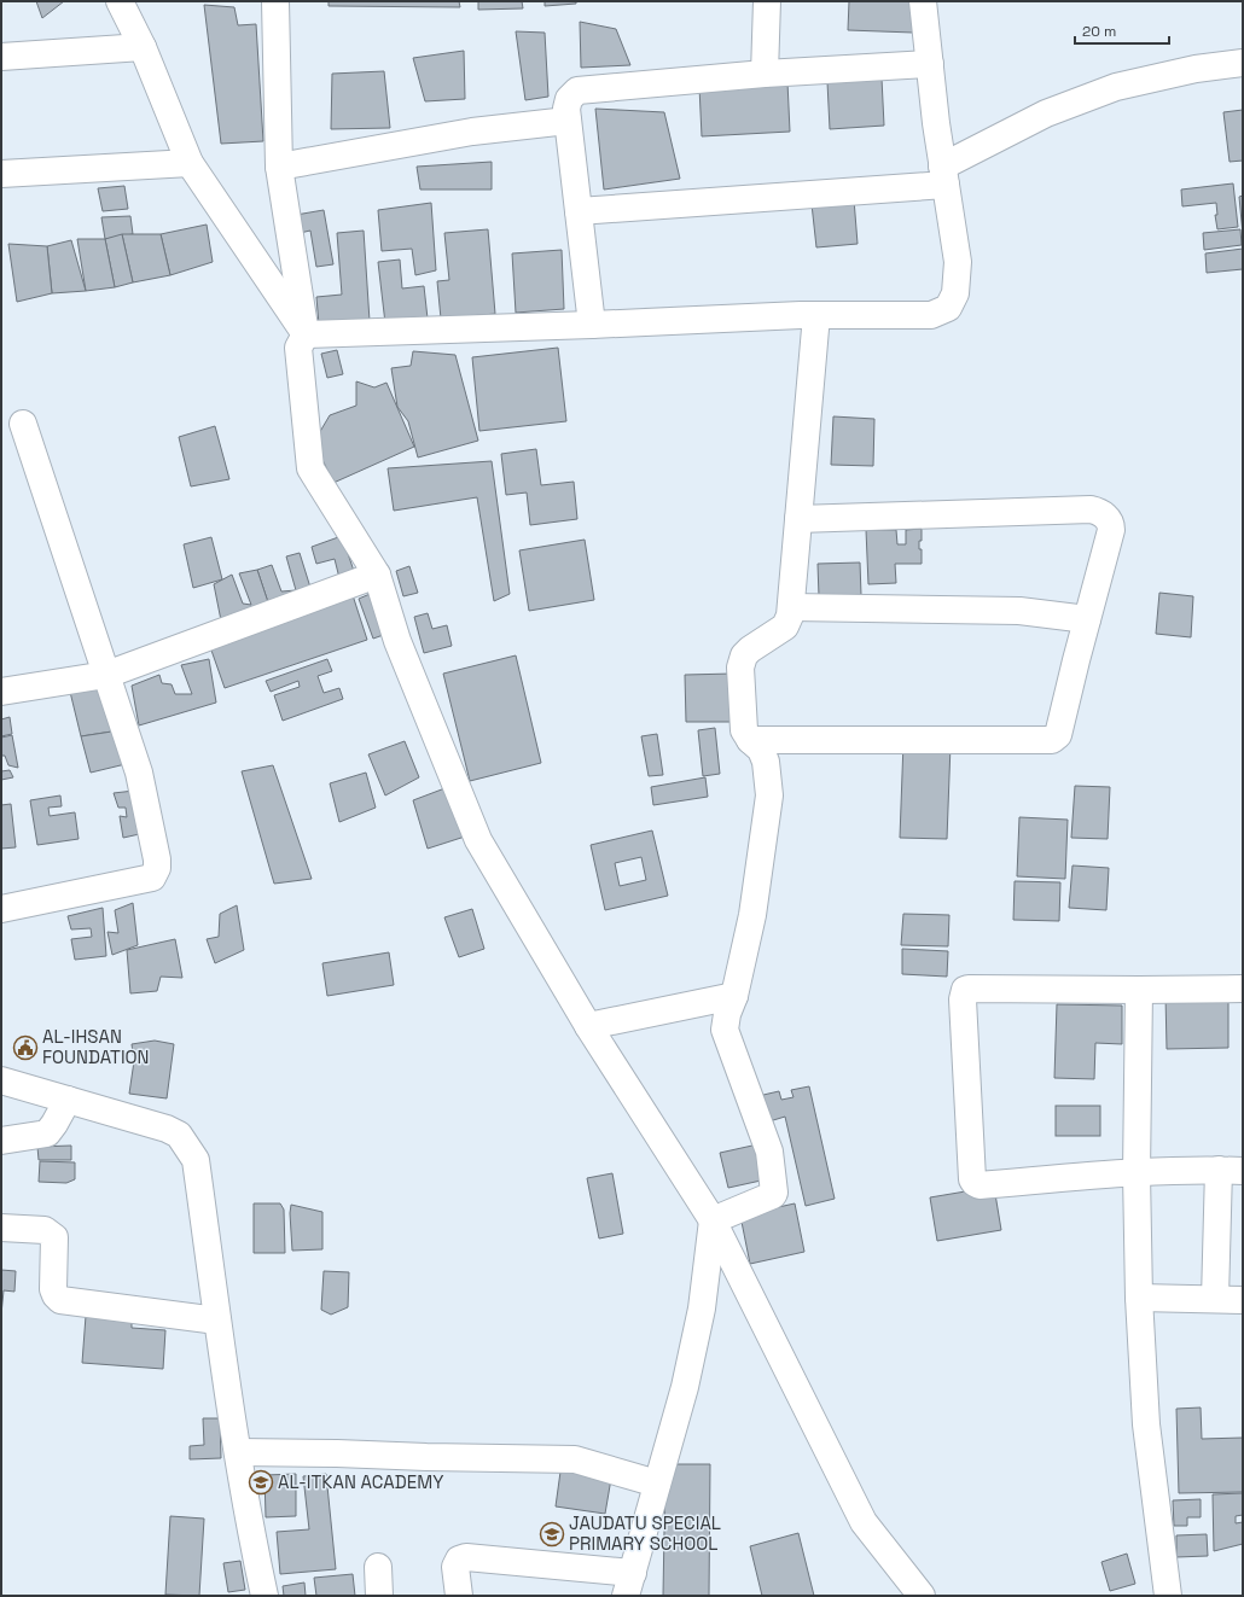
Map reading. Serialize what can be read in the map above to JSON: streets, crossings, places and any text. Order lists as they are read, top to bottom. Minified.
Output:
{"places":{"public building":["AL-IHSAN FOUNDATION"],"school or university":["AL-ITKAN ACADEMY","JAUDATU SPECIAL PRIMARY SCHOOL"]},"scale_bar":"20 m"}
